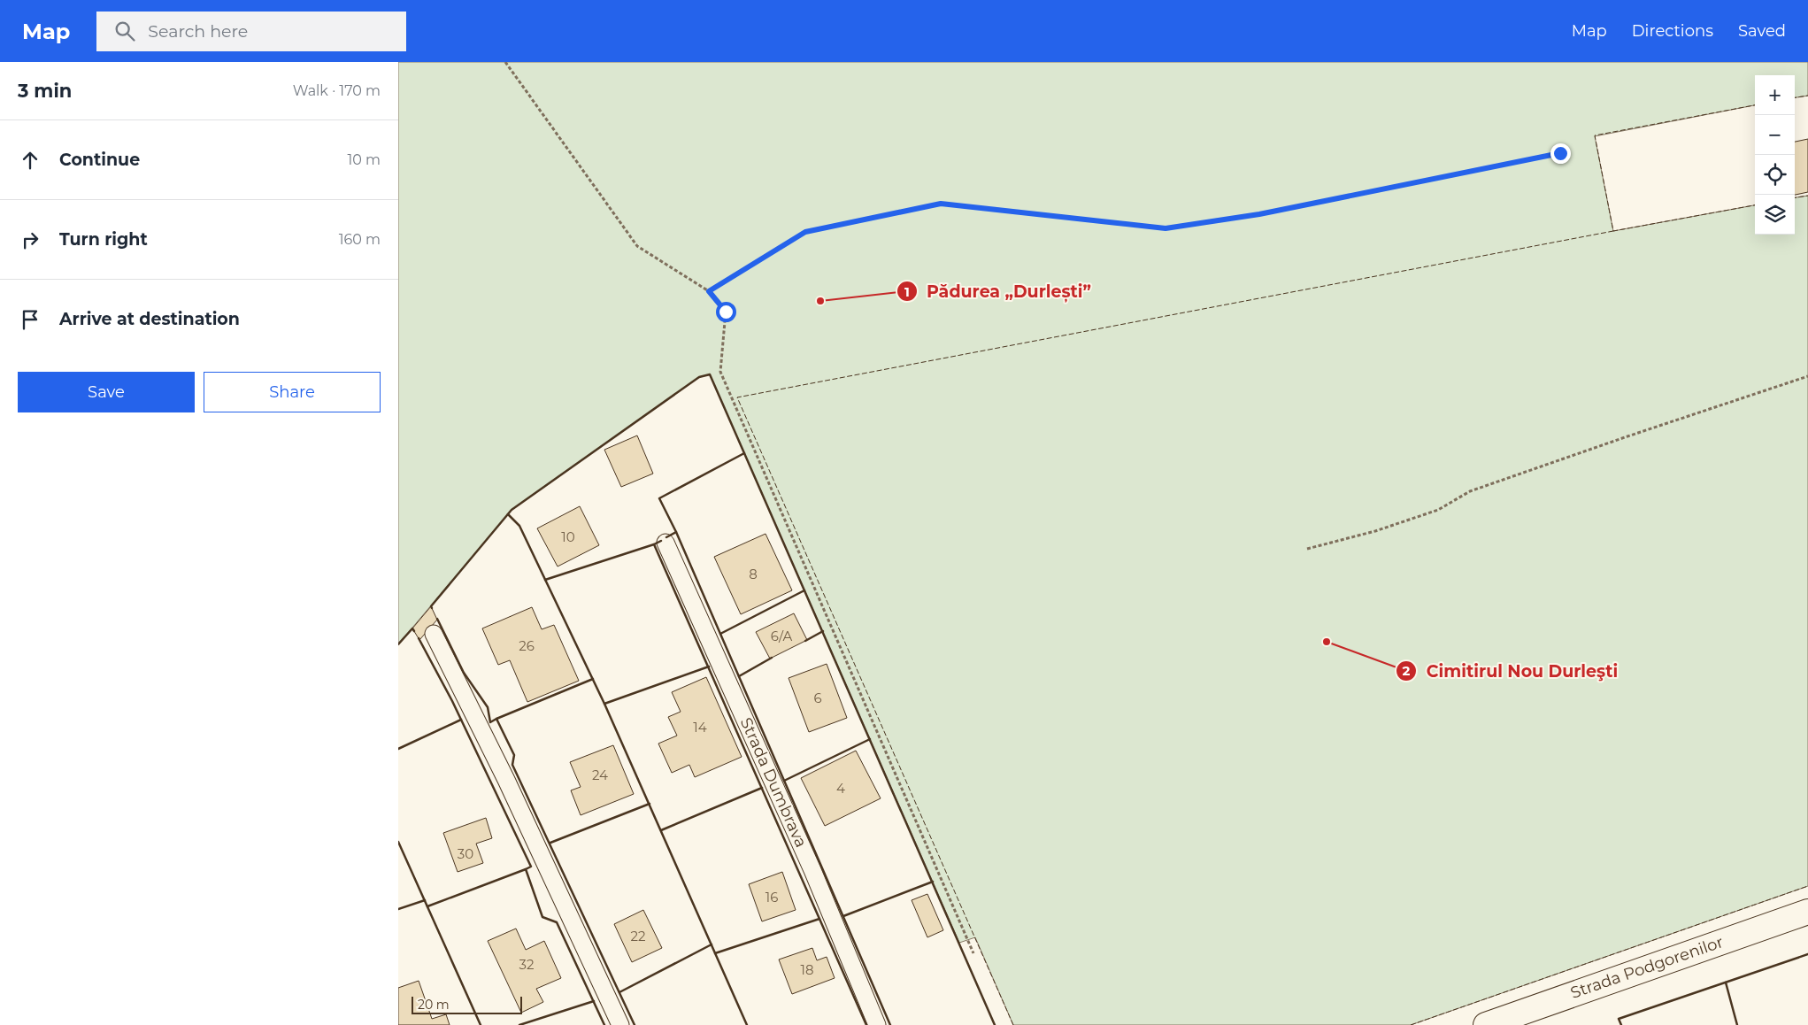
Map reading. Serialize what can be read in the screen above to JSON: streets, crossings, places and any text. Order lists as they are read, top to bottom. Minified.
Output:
{"streets":{"street":["Strada Podgorenilor"],"lane":["Strada Dumbrava"]},"places":["Pădurea „Durlești”","Cimitirul Nou Durleşti"],"house_numbers":["10","8","6/A","26","6","14","24","4","30","16","22","32","18"],"scale_bar":"20 m","page":{"header":"Map","search":"Search here","nav":["Map","Directions","Saved"],"heading":["3 min","Walk · 170 m"],"map_buttons":["+","−"],"list":[["Continue","10 m"],["Turn right","160 m"],"Arrive at destination"],"buttons":["Save","Share"],"scale":"20 m"}}
